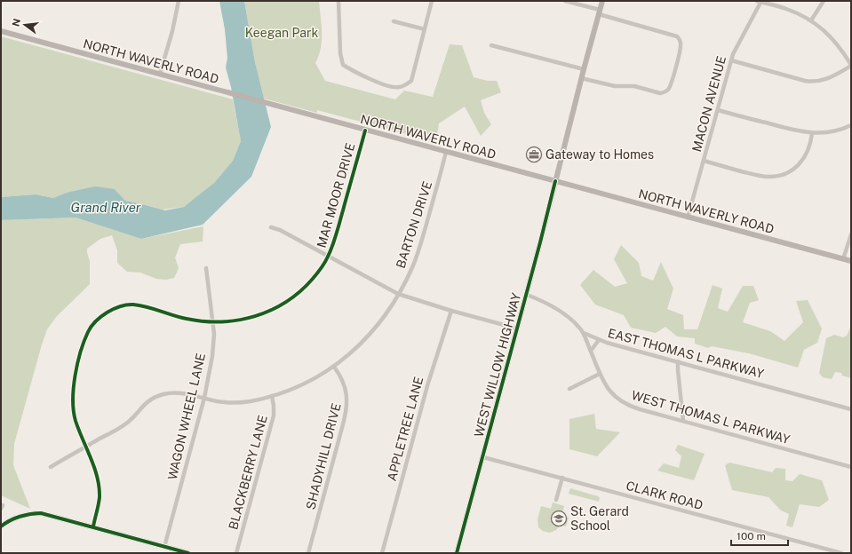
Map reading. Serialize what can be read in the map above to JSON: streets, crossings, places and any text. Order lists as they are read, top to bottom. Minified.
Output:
{"streets":{"main road":["NORTH WAVERLY ROAD","WEST WILLOW HIGHWAY"],"street":["MACON AVENUE","MAR MOOR DRIVE","BARTON DRIVE","EAST THOMAS L PARKWAY","WAGON WHEEL LANE","WEST THOMAS L PARKWAY","APPLETREE LANE","SHADYHILL DRIVE","BLACKBERRY LANE","CLARK ROAD"]},"crossings":[["NORTH WAVERLY ROAD","MACON AVENUE"],["NORTH WAVERLY ROAD","MAR MOOR DRIVE"],["NORTH WAVERLY ROAD","BARTON DRIVE"],["NORTH WAVERLY ROAD","WEST WILLOW HIGHWAY"],["MAR MOOR DRIVE","BARTON DRIVE"],["MAR MOOR DRIVE","WAGON WHEEL LANE"],["BARTON DRIVE","WAGON WHEEL LANE"],["BARTON DRIVE","SHADYHILL DRIVE"],["BARTON DRIVE","BLACKBERRY LANE"],["EAST THOMAS L PARKWAY","WEST WILLOW HIGHWAY"],["EAST THOMAS L PARKWAY","WEST THOMAS L PARKWAY"],["WEST WILLOW HIGHWAY","CLARK ROAD"]],"water":["Grand River"],"parks":["Keegan Park"],"places":{"office":["Gateway to Homes"],"school or university":["St. Gerard School"]},"scale_bar":"100 m","north":"left"}
